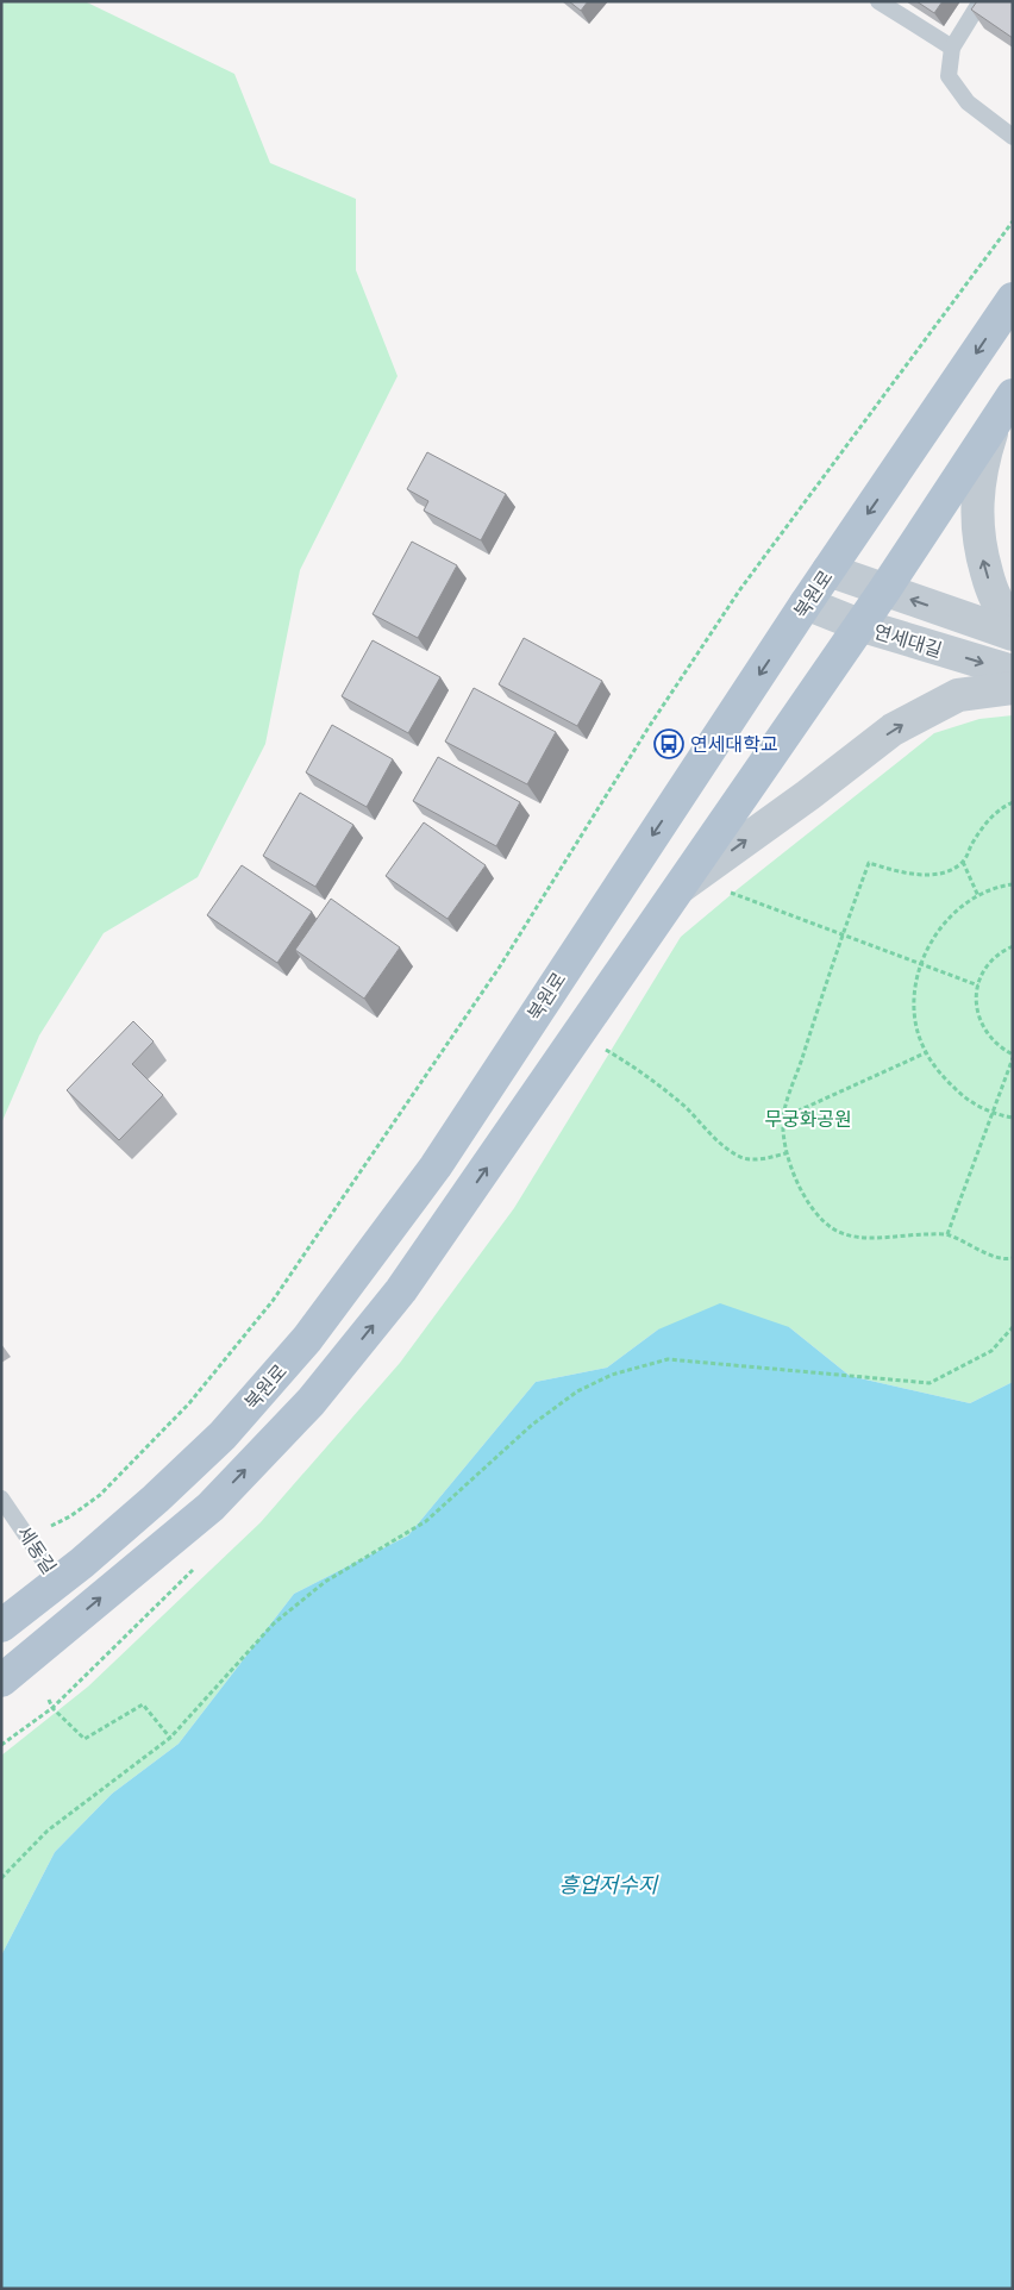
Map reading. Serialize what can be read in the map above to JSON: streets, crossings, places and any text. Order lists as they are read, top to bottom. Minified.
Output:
{"streets":{"main road":["북원로","세동길"],"street":["연세대길"]},"crossings":[["북원로","연세대길"],["북원로","세동길"]],"water":["흥업저수지"],"parks":["무궁화공원"],"places":{"bus stop":["연세대학교"]}}
